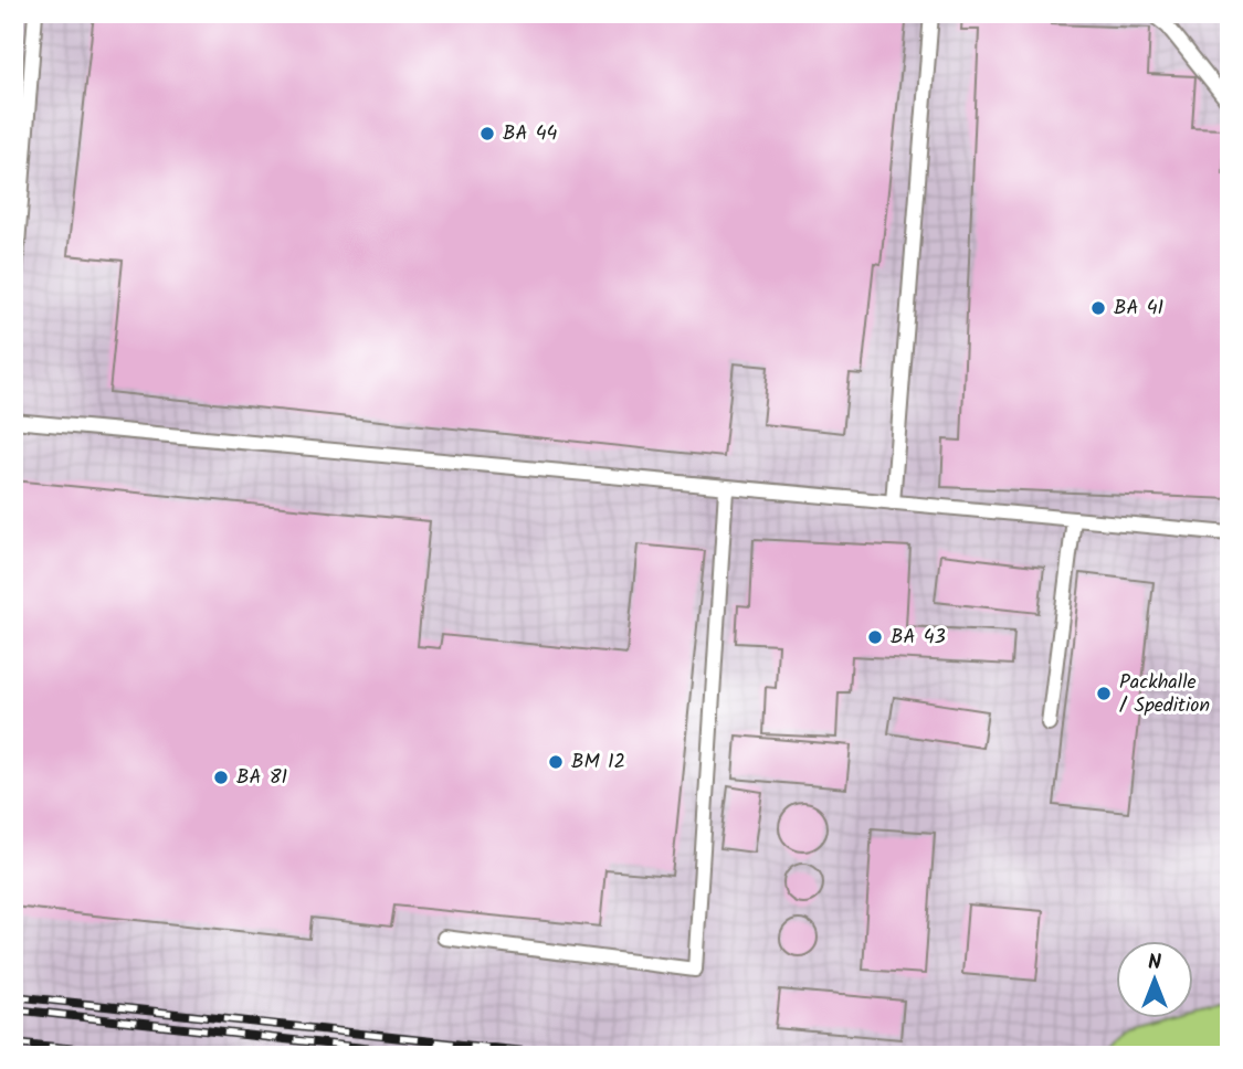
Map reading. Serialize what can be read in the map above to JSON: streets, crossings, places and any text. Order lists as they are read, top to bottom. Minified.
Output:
{"places":["BA 44","BA 41","BA 43","Packhalle / Spedition","BM 12","BA 81"],"north":"top"}
